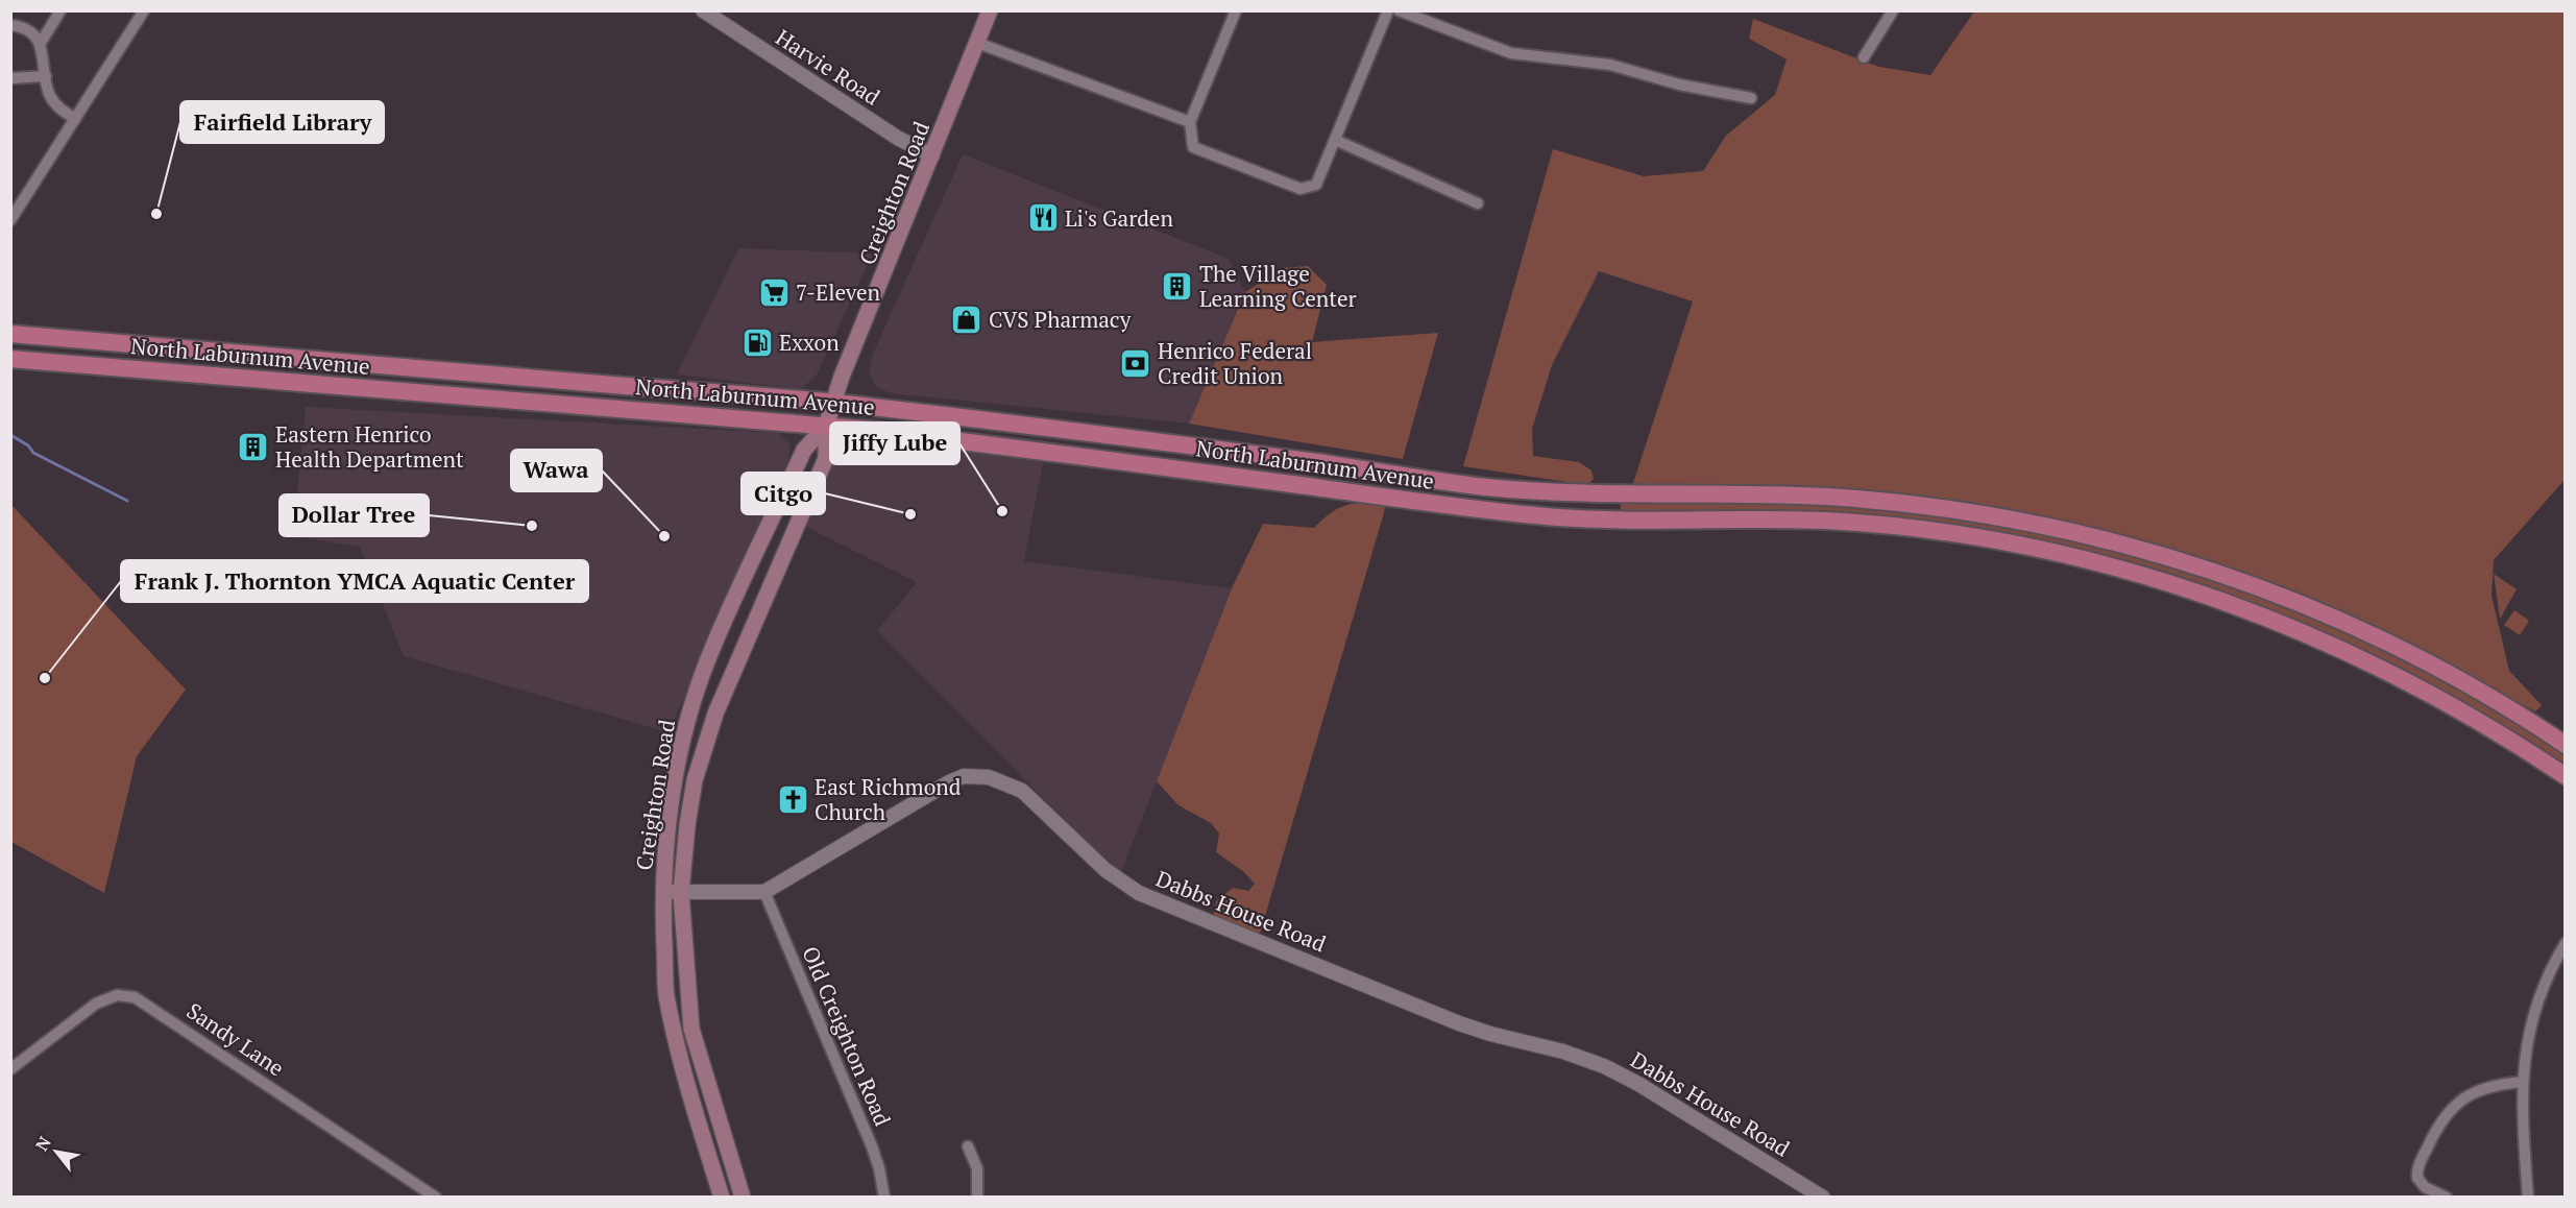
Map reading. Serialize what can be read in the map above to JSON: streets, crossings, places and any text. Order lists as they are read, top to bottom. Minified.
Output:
{"streets":{"main road":["Creighton Road","North Laburnum Avenue"],"street":["Harvie Road","Dabbs House Road","Old Creighton Road","Sandy Lane"]},"crossings":[["Harvie Road","Creighton Road"],["Creighton Road","North Laburnum Avenue"],["Creighton Road","Dabbs House Road"],["Dabbs House Road","Old Creighton Road"]],"places":{"other":["Fairfield Library","Jiffy Lube","Citgo","Dollar Tree","Wawa","Frank J. Thornton YMCA Aquatic Center"],"restaurant":["Li's Garden"],"building":["The Village Learning Center","Eastern Henrico Health Department"],"supermarket":["7-Eleven"],"shop":["CVS Pharmacy"],"fuel station":["Exxon"],"bank":["Henrico Federal Credit Union"],"church":["East Richmond Church"]},"north":"top left"}
